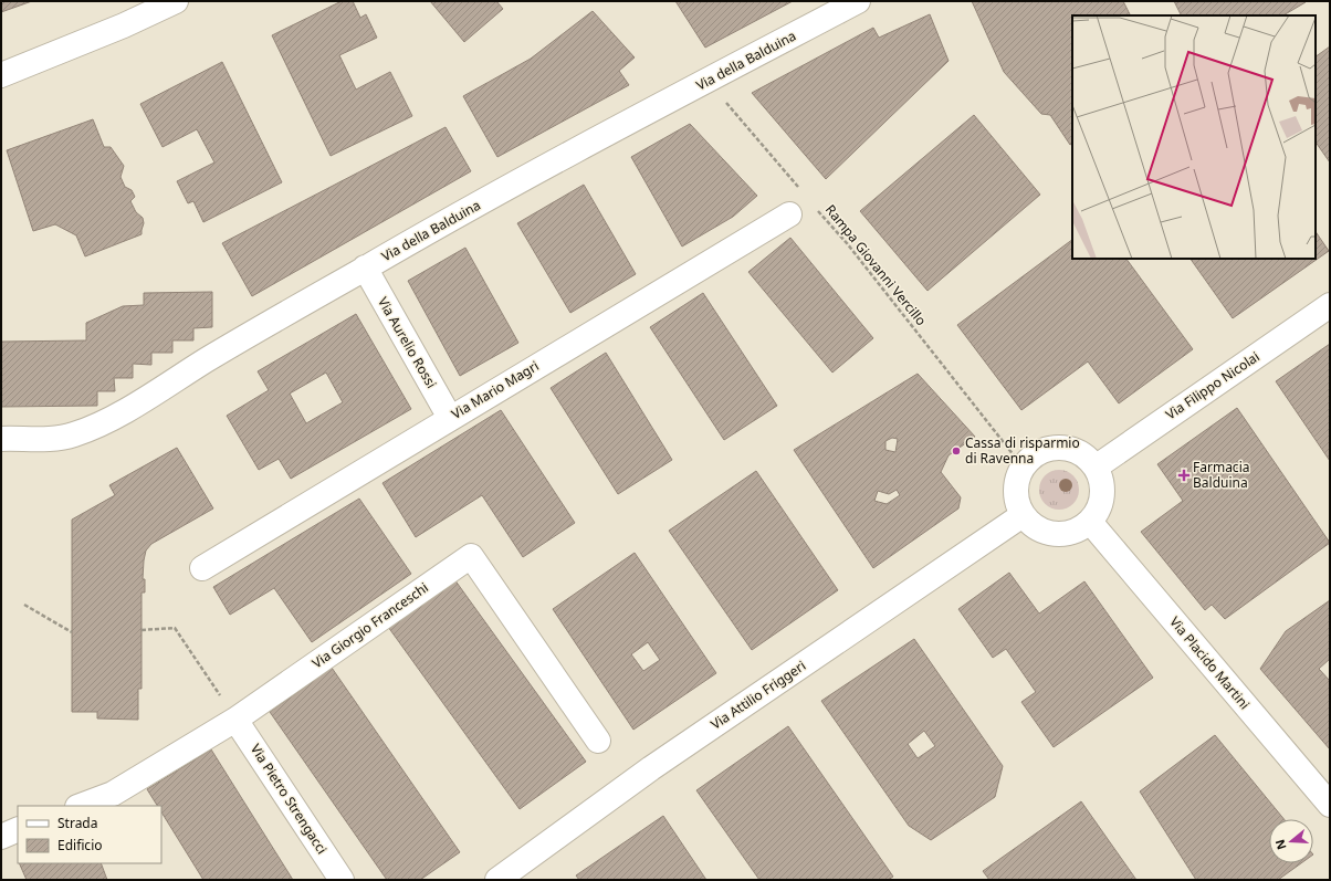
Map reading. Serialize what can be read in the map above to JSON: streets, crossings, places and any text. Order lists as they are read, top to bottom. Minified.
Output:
{"streets":{"street":["Via della Balduina","Via Aurelio Rossi","Via Filippo Nicolai","Via Mario Magri","Via Giorgio Franceschi","Via Placido Martini","Via Attilio Friggeri","Via Pietro Strengacci"],"path":["Rampa Giovanni Vercillo"]},"crossings":[["Via della Balduina","Via Aurelio Rossi"],["Rampa Giovanni Vercillo","Via Filippo Nicolai"],["Rampa Giovanni Vercillo","Via Placido Martini"],["Rampa Giovanni Vercillo","Via Attilio Friggeri"],["Via Aurelio Rossi","Via Mario Magri"],["Via Filippo Nicolai","Via Placido Martini"],["Via Filippo Nicolai","Via Attilio Friggeri"],["Via Giorgio Franceschi","Via Pietro Strengacci"],["Via Placido Martini","Via Attilio Friggeri"]],"places":{"other":["Cassa di risparmio di Ravenna"],"health":["Farmacia Balduina"]},"legend":["Strada","Edificio"],"north":"left"}
